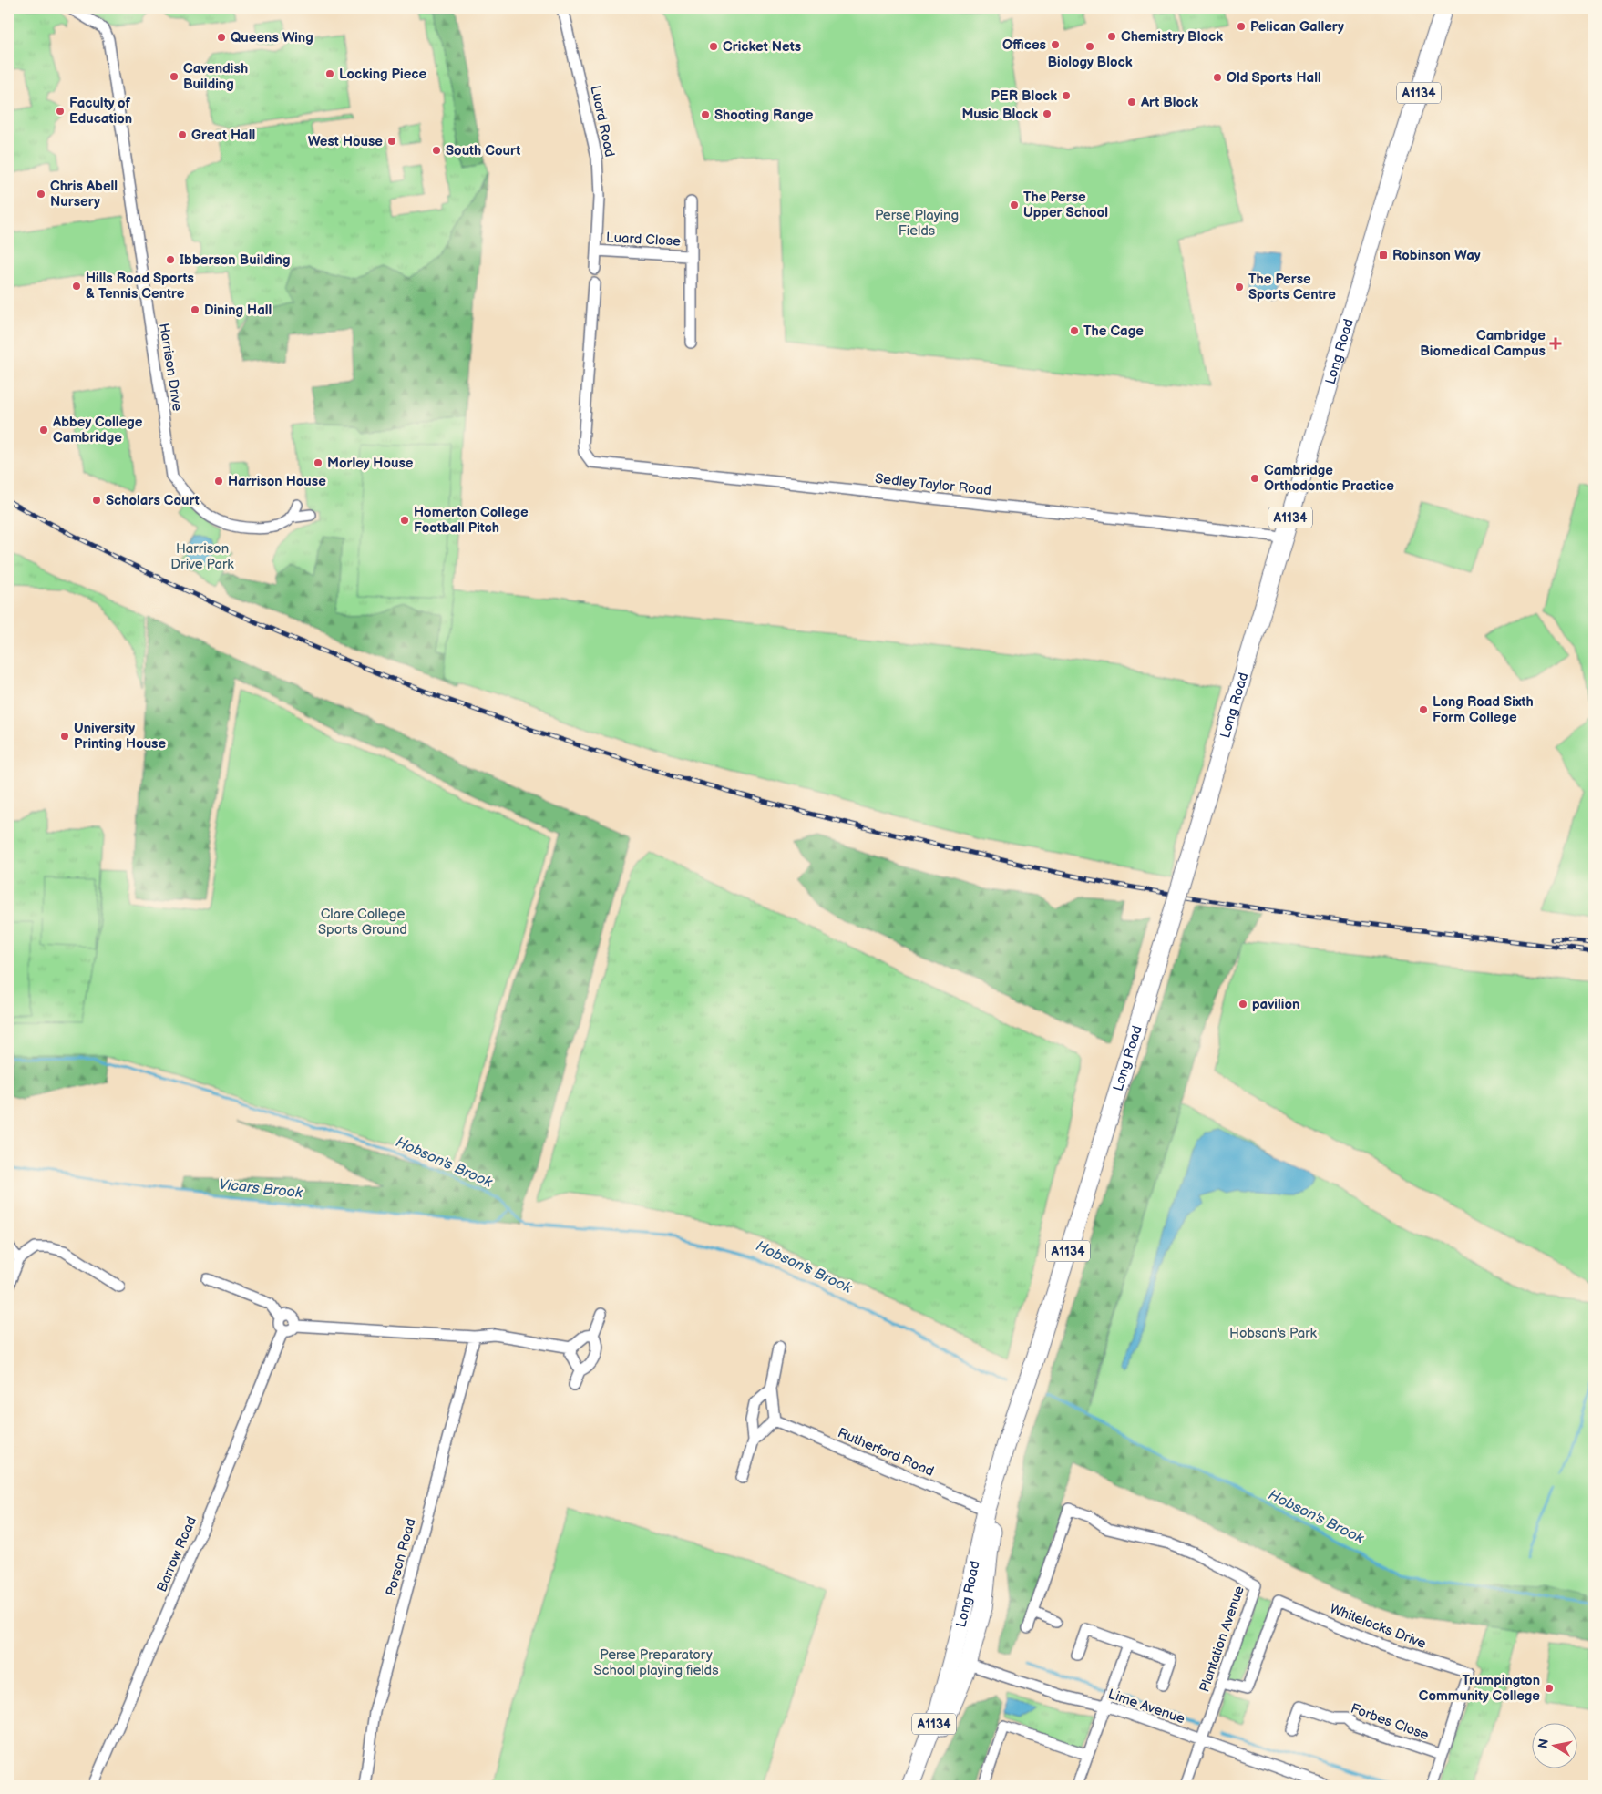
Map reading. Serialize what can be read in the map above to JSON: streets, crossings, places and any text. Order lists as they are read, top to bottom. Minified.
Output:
{"streets":{"main road":["A1134","Long Road"],"street":["Luard Road","Luard Close","Harrison Drive","Sedley Taylor Road","Rutherford Road","Barrow Road","Porson Road","Whitelocks Drive","Plantation Avenue","Lime Avenue","Forbes Close"]},"crossings":[["Luard Road","Luard Close"],["Long Road","Sedley Taylor Road"],["Long Road","Rutherford Road"],["Long Road","Lime Avenue"],["Whitelocks Drive","Plantation Avenue"],["Whitelocks Drive","Forbes Close"],["Plantation Avenue","Lime Avenue"]],"water":["Hobson's Brook","Vicars Brook"],"parks":["Perse Playing Fields","Harrison Drive Park","Clare College Sports Ground","Hobson's Park","Perse Preparatory School playing fields"],"places":{"other":["Pelican Gallery","Chemistry Block","Queens Wing","Offices","Cricket Nets","Biology Block","Locking Piece","Cavendish Building","Old Sports Hall","PER Block","Art Block","Faculty of Education","Music Block","Shooting Range","Great Hall","West House","South Court","Chris Abell Nursery","The Perse Upper School","Ibberson Building","Hills Road Sports & Tennis Centre","The Perse Sports Centre","Dining Hall","The Cage","Abbey College Cambridge","Morley House","Cambridge Orthodontic Practice","Harrison House","Scholars Court","Homerton College Football Pitch","Long Road Sixth Form College","University Printing House","pavilion","Trumpington Community College"],"transit":["Robinson Way"],"health":["Cambridge Biomedical Campus"]},"north":"left"}
